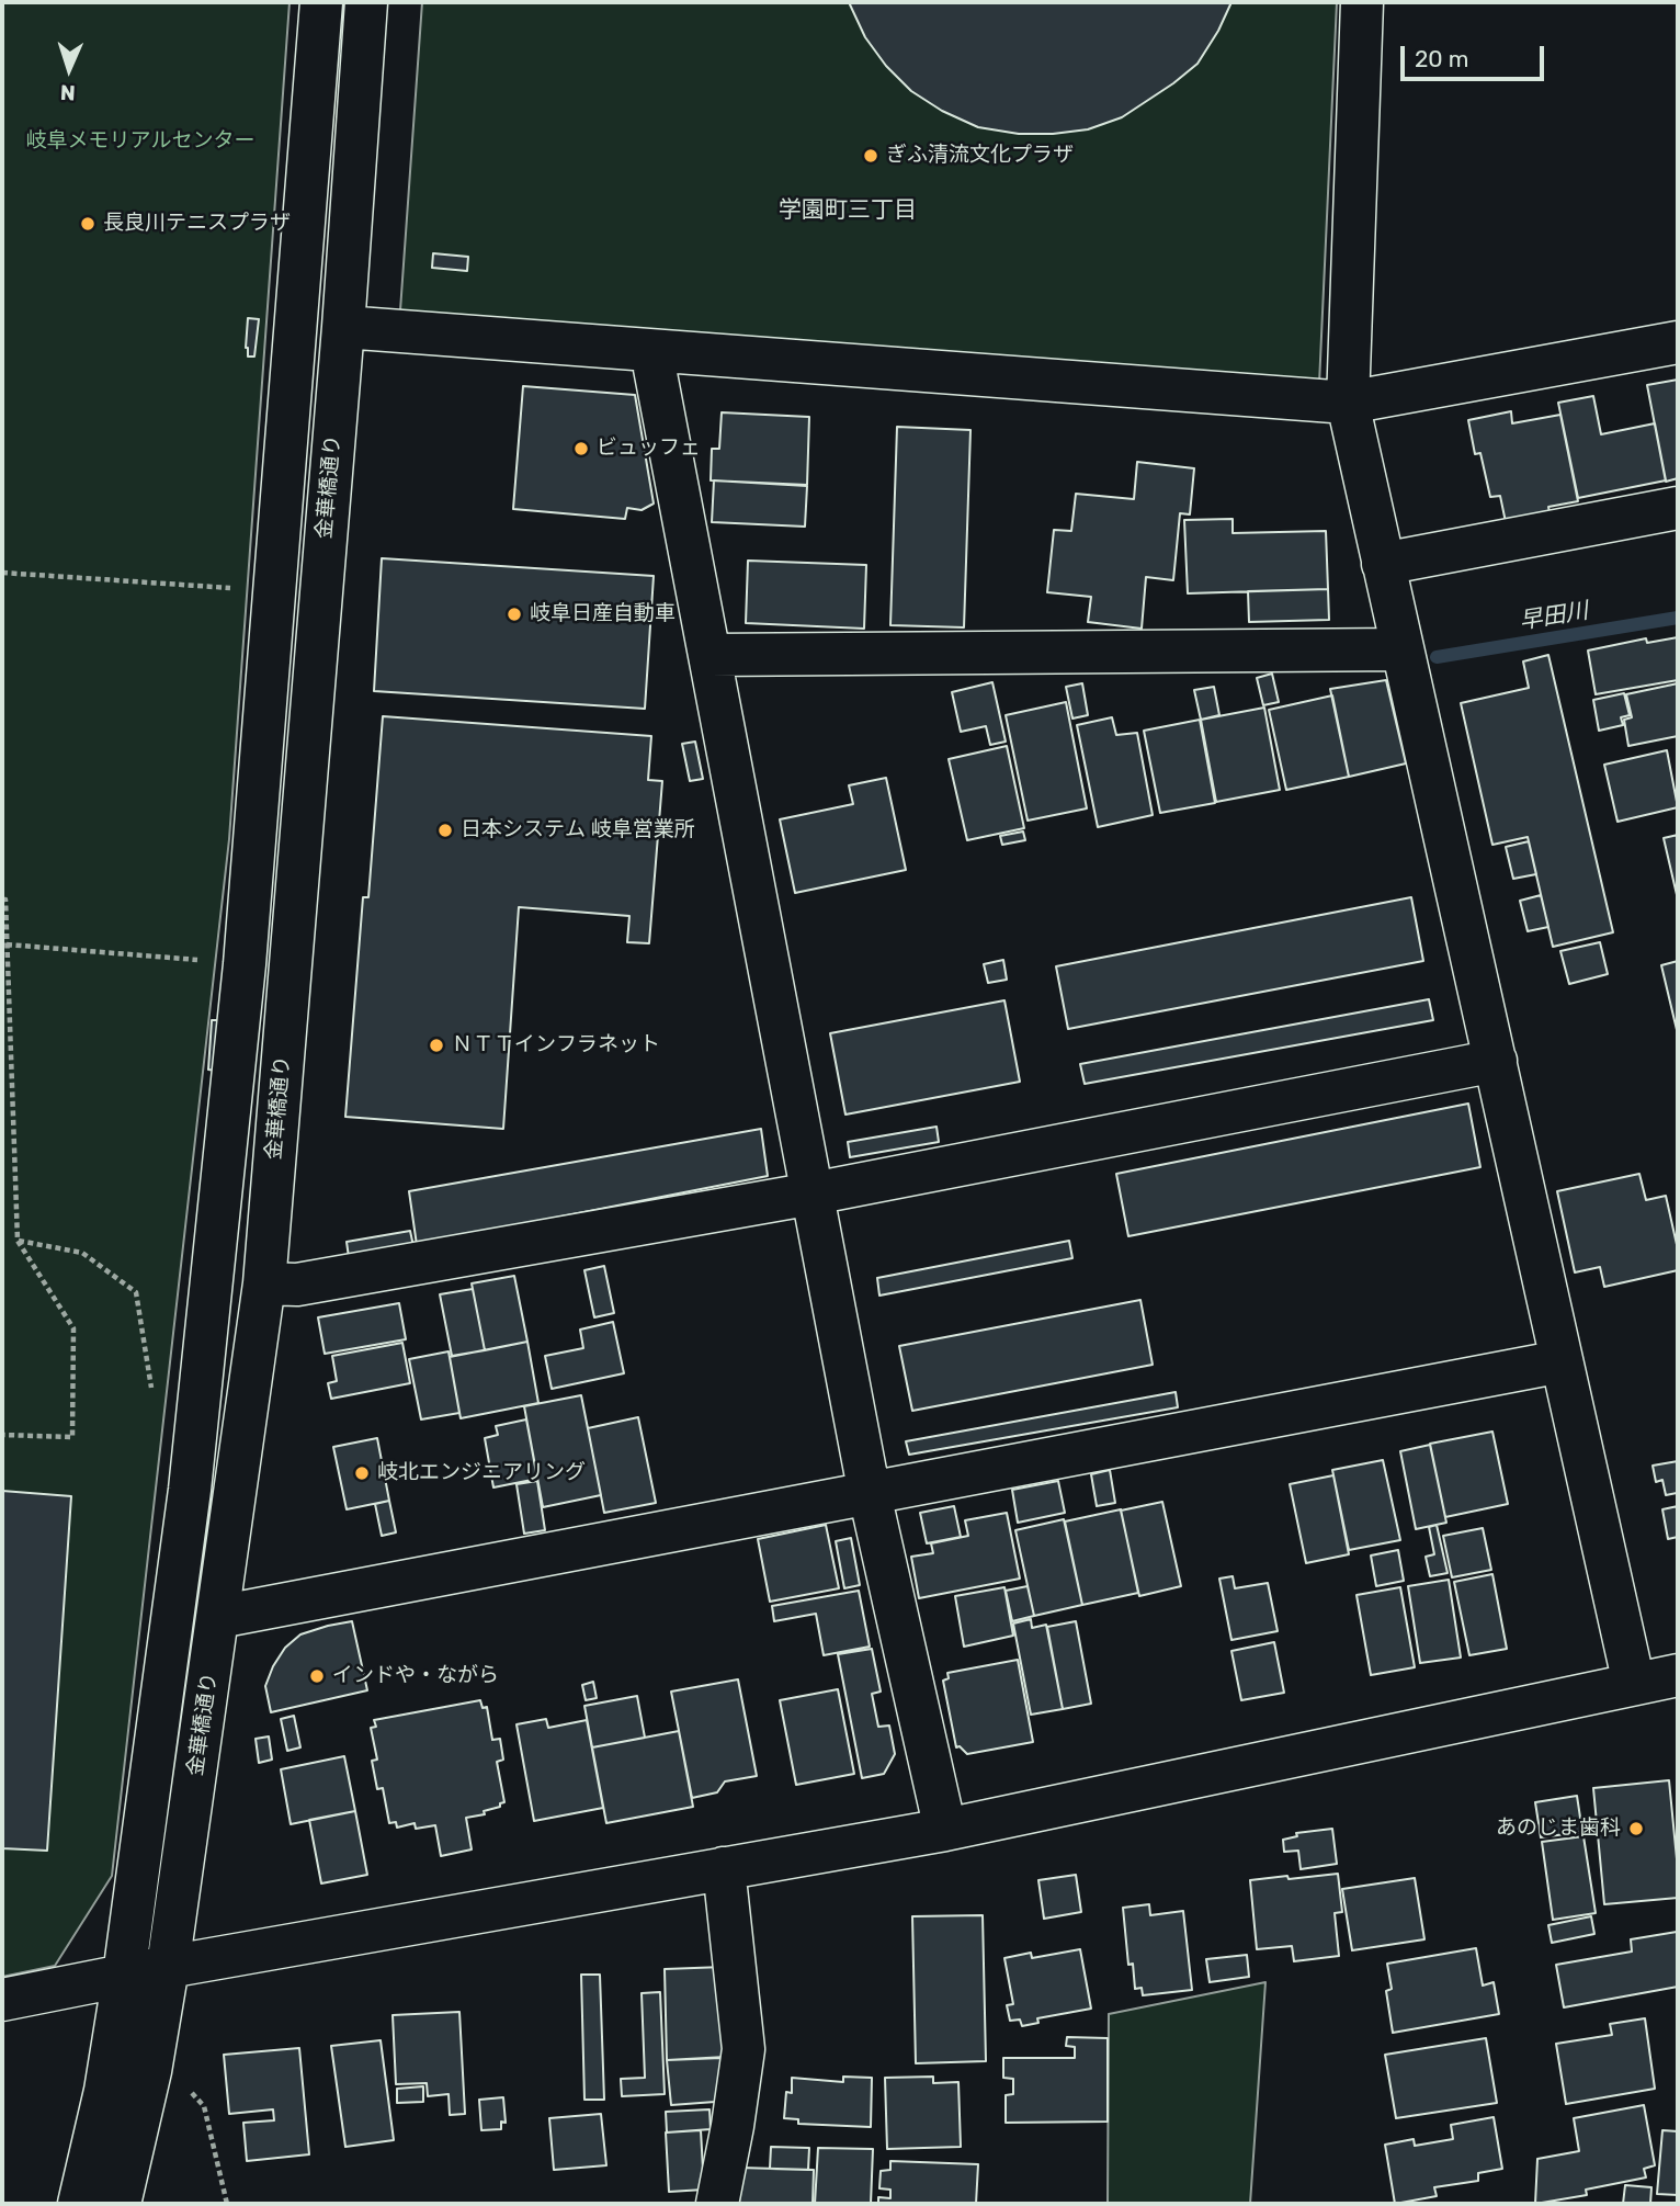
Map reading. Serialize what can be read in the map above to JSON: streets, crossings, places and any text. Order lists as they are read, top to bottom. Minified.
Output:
{"streets":{"street":["金華橋通り"]},"districts":["学園町三丁目"],"water":["早田川"],"parks":["岐阜メモリアルセンター"],"places":["ぎふ清流文化プラザ","長良川テニスプラザ","ビュッフェ","岐阜日産自動車","日本システム 岐阜営業所","ＮＴＴインフラネット","岐北エンジニアリング","インドや・ながら","あのじま歯科"],"scale_bar":"20 m","north":"bottom"}
